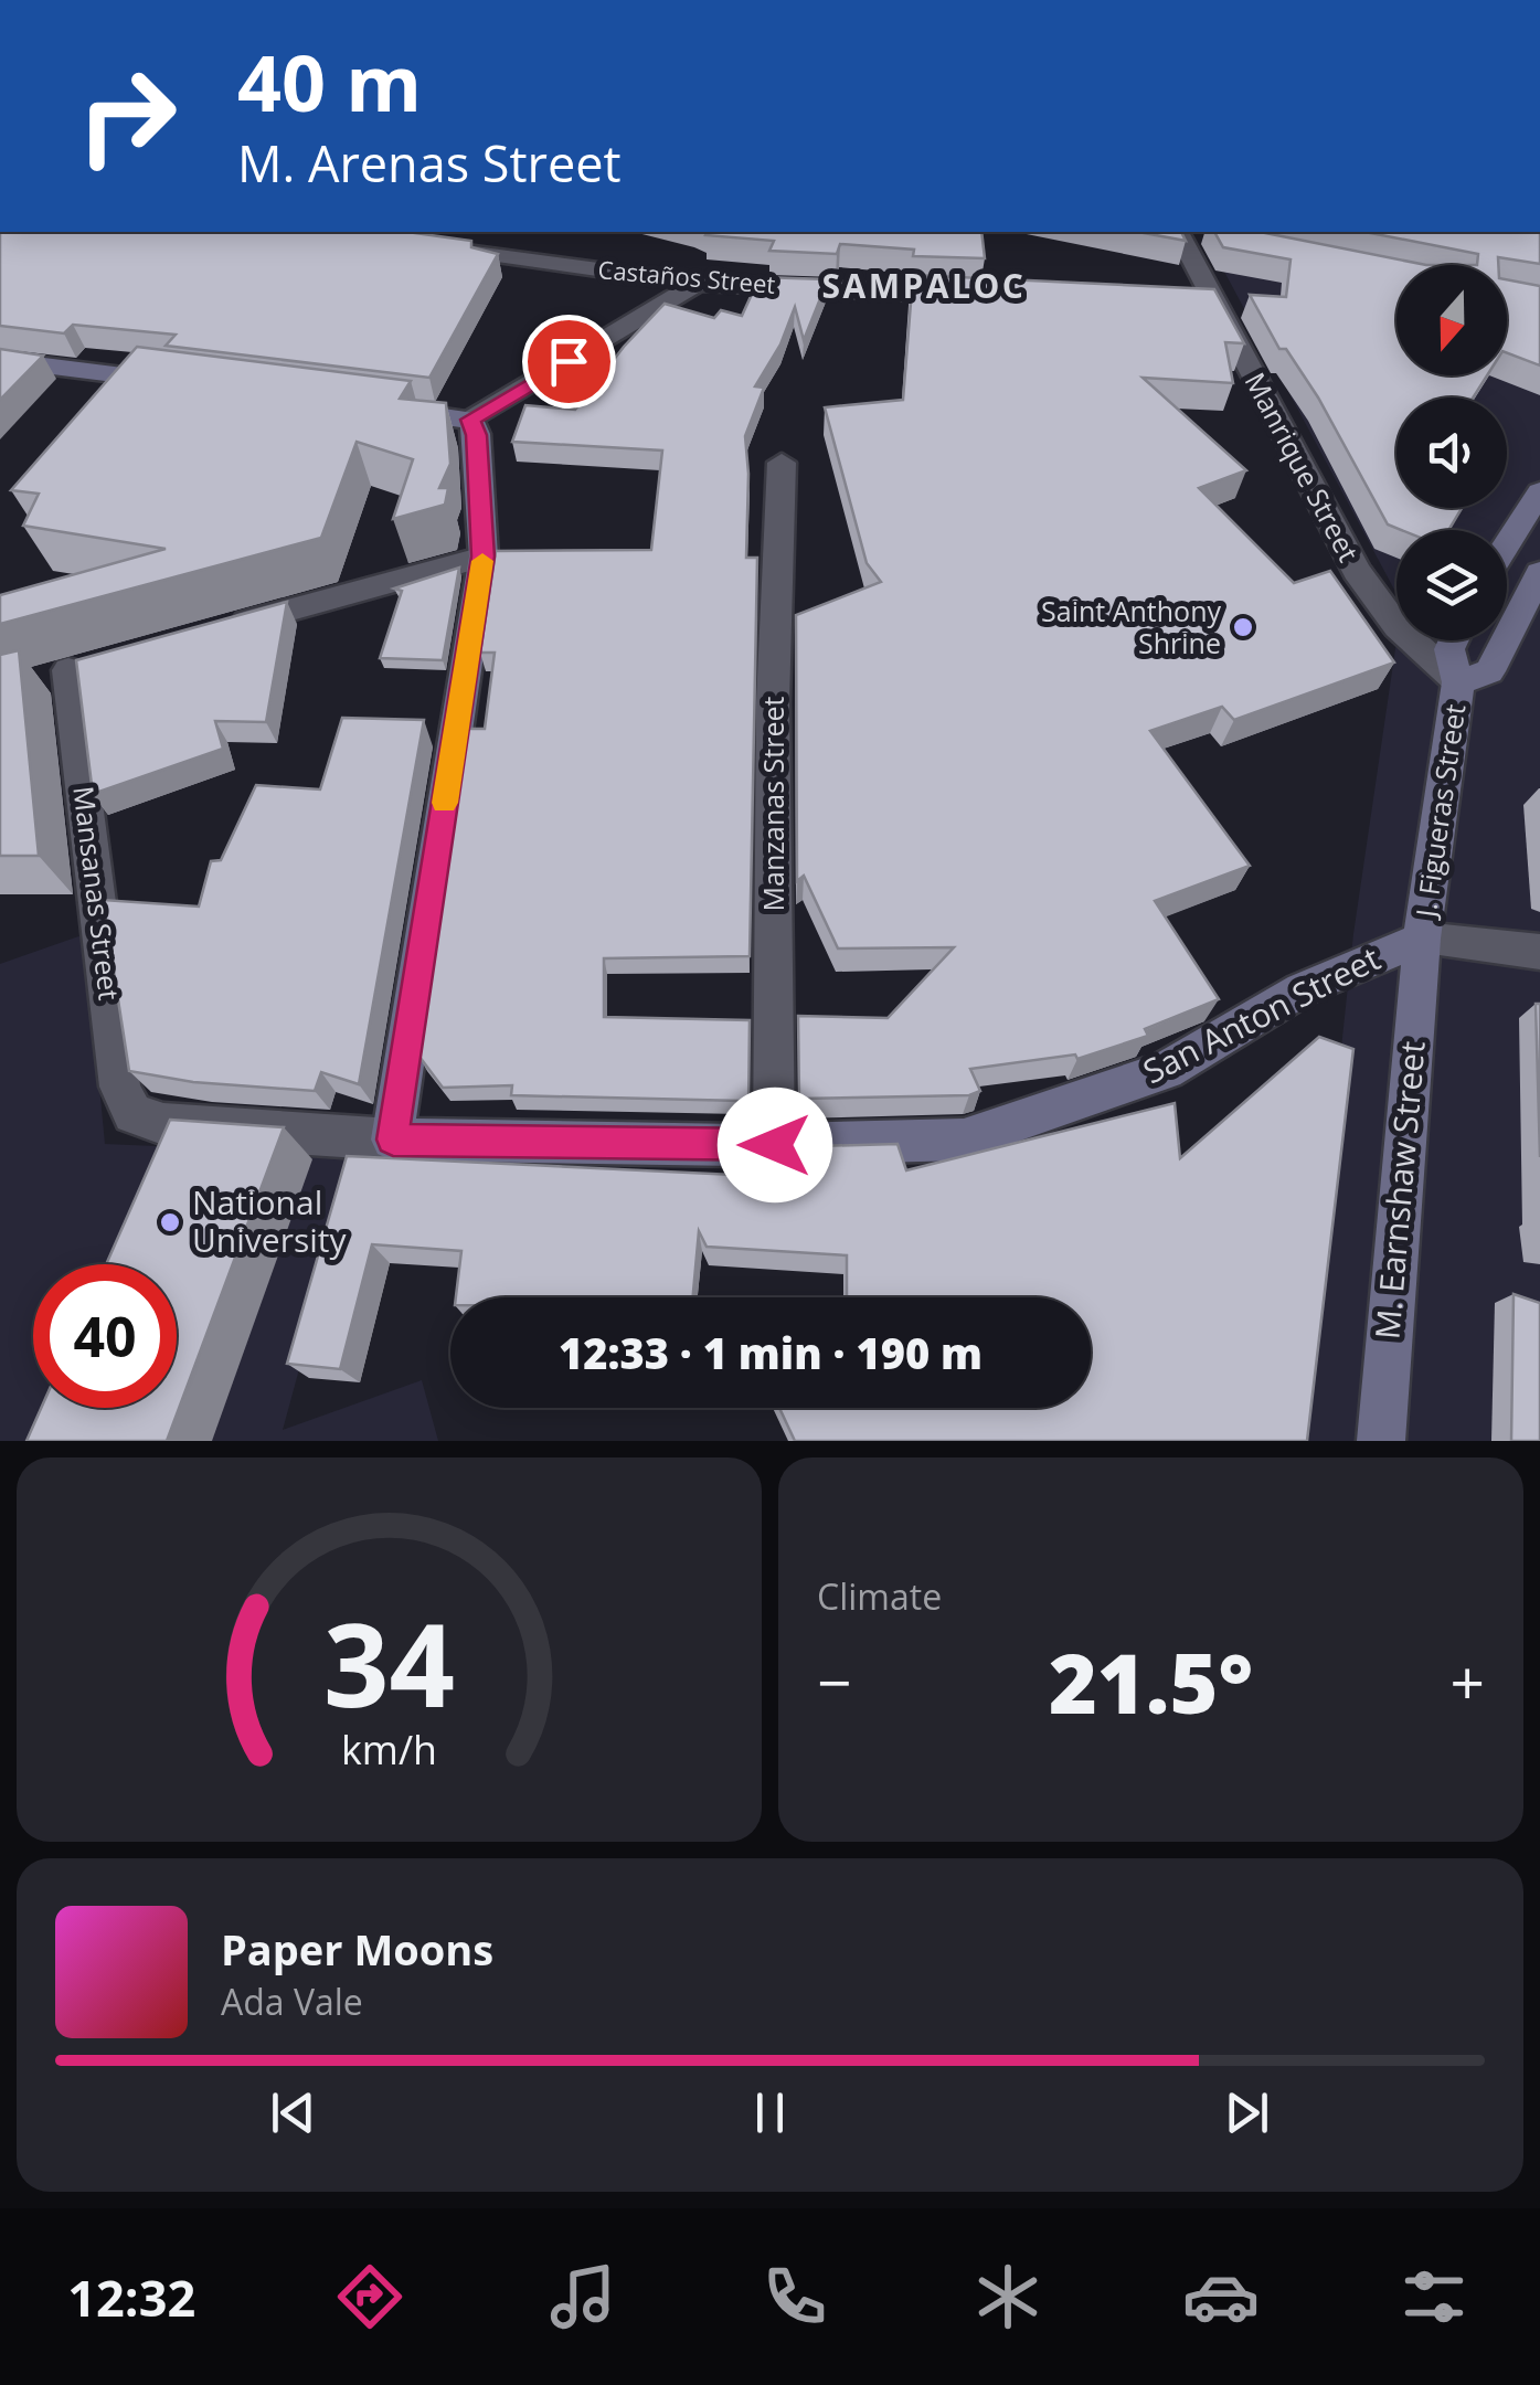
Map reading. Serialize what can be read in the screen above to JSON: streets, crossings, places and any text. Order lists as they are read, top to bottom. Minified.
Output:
{"streets":{"street":["Castaños Street","Manrique Street","Manzanas Street","J. Figueras Street","Mansanas Street","San Anton Street","M. Earnshaw Street"]},"crossings":[["Manrique Street","J. Figueras Street"],["Manzanas Street","San Anton Street"],["J. Figueras Street","San Anton Street"],["J. Figueras Street","M. Earnshaw Street"],["Mansanas Street","San Anton Street"],["San Anton Street","M. Earnshaw Street"]],"districts":["SAMPALOC"],"places":["Saint Anthony Shrine","National University"],"north":"bottom","page":{"turn":["40 m","M. Arenas Street"],"limit":"40","trip":"12:33 · 1 min · 190 m","tile":"Climate","heat":["−","21.5°","+"],"song":["Paper Moons","Ada Vale"],"tabs":"12:32","gauge":["34","km/h"]}}
